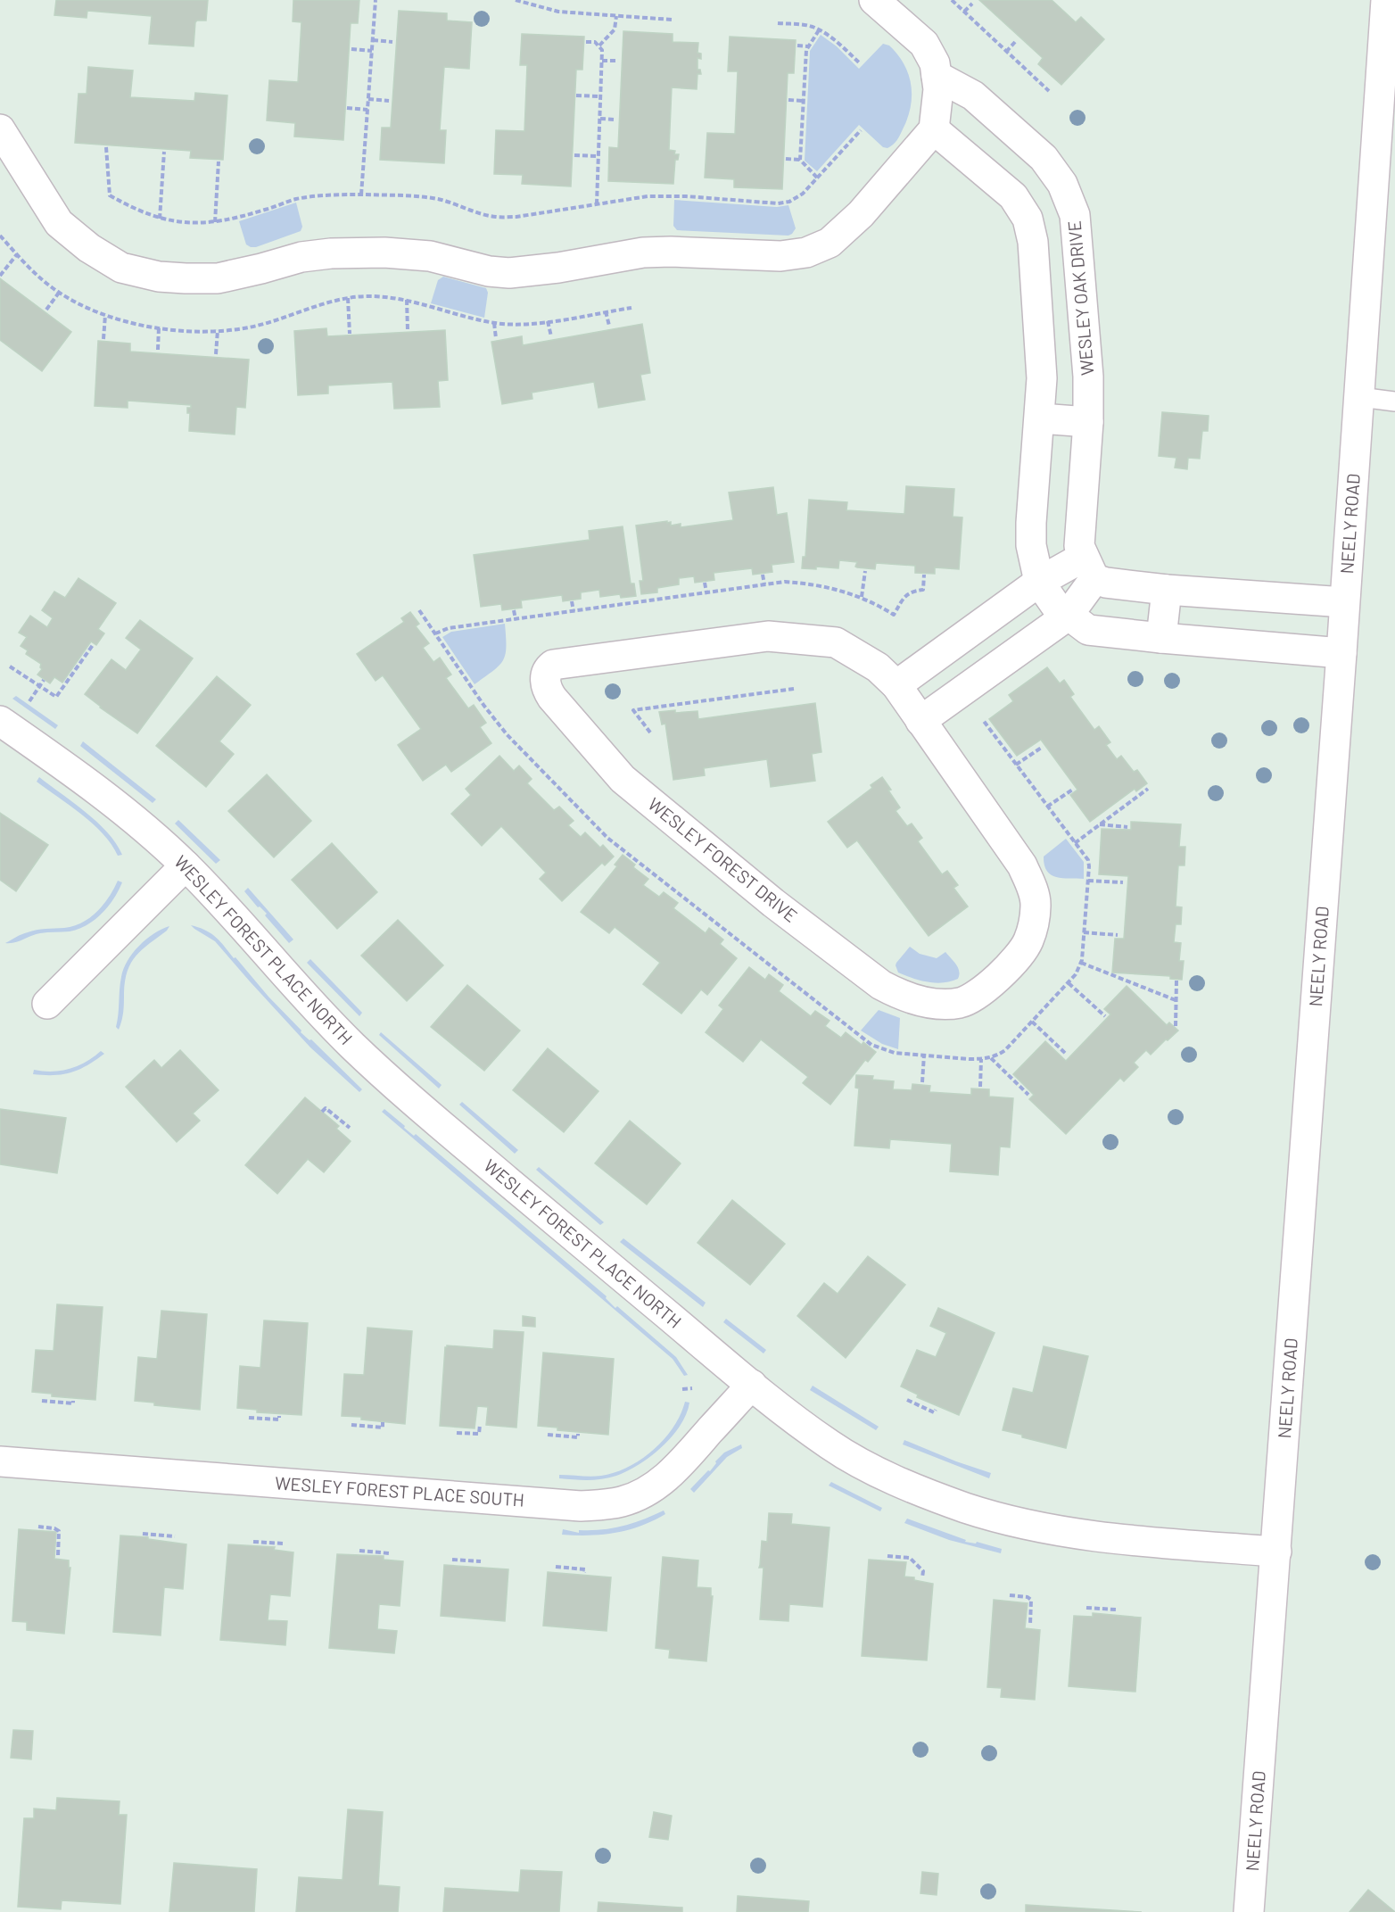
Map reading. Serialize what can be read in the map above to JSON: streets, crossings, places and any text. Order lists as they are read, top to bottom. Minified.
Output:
{"streets":{"street":["WESLEY OAK DRIVE","NEELY ROAD","WESLEY FOREST DRIVE","WESLEY FOREST PLACE NORTH","WESLEY FOREST PLACE SOUTH"]},"crossings":[["NEELY ROAD","WESLEY FOREST PLACE NORTH"],["WESLEY FOREST PLACE NORTH","WESLEY FOREST PLACE SOUTH"]]}
